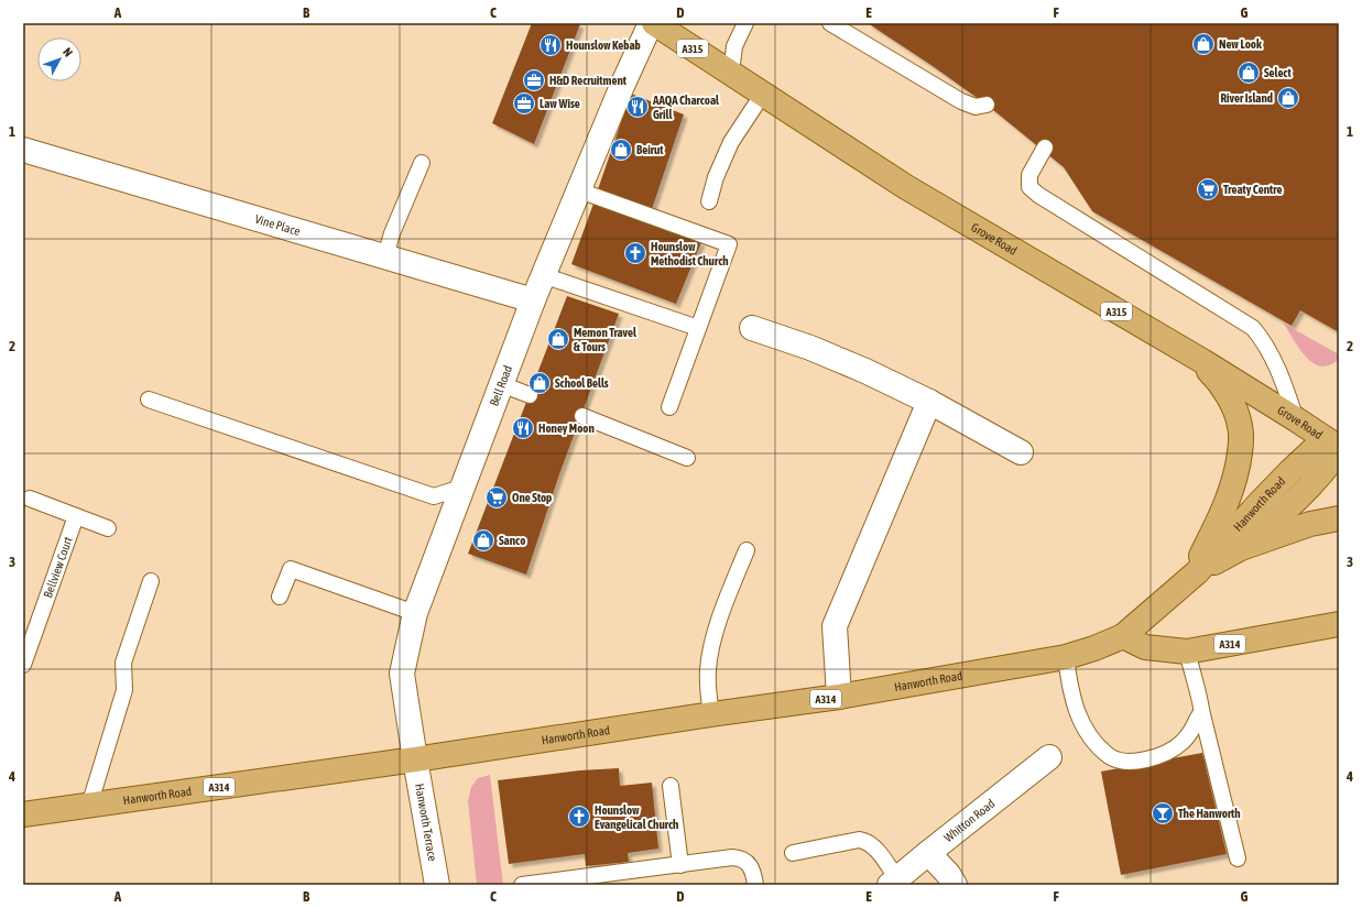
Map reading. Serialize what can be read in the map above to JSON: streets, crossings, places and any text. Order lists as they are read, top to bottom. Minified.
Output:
{"streets":{"main road":["A315","Grove Road","Hanworth Road","A314"],"street":["Vine Place","Bell Road","Whitton Road","Hanworth Terrace"],"lane":["Bellview Court"]},"crossings":[["Vine Place","Bell Road"],["Grove Road","Hanworth Road"],["Bell Road","Hanworth Road"],["Bell Road","Hanworth Terrace"],["Hanworth Road","A314"],["Hanworth Road","Hanworth Terrace"]],"places":{"shop":["New Look","Select","River Island","Beirut","Memon Travel & Tours","School Bells","Sanco"],"restaurant":["Hounslow Kebab","AAQA Charcoal Grill","Honey Moon"],"office":["H&D Recruitment","Law Wise"],"supermarket":["Treaty Centre","One Stop"],"church":["Hounslow Methodist Church","Hounslow Evangelical Church"],"bar":["The Hanworth"]},"north":"top right","grid":{"columns":["A","B","C","D","E","F","G"],"rows":["1","2","3","4"]}}
